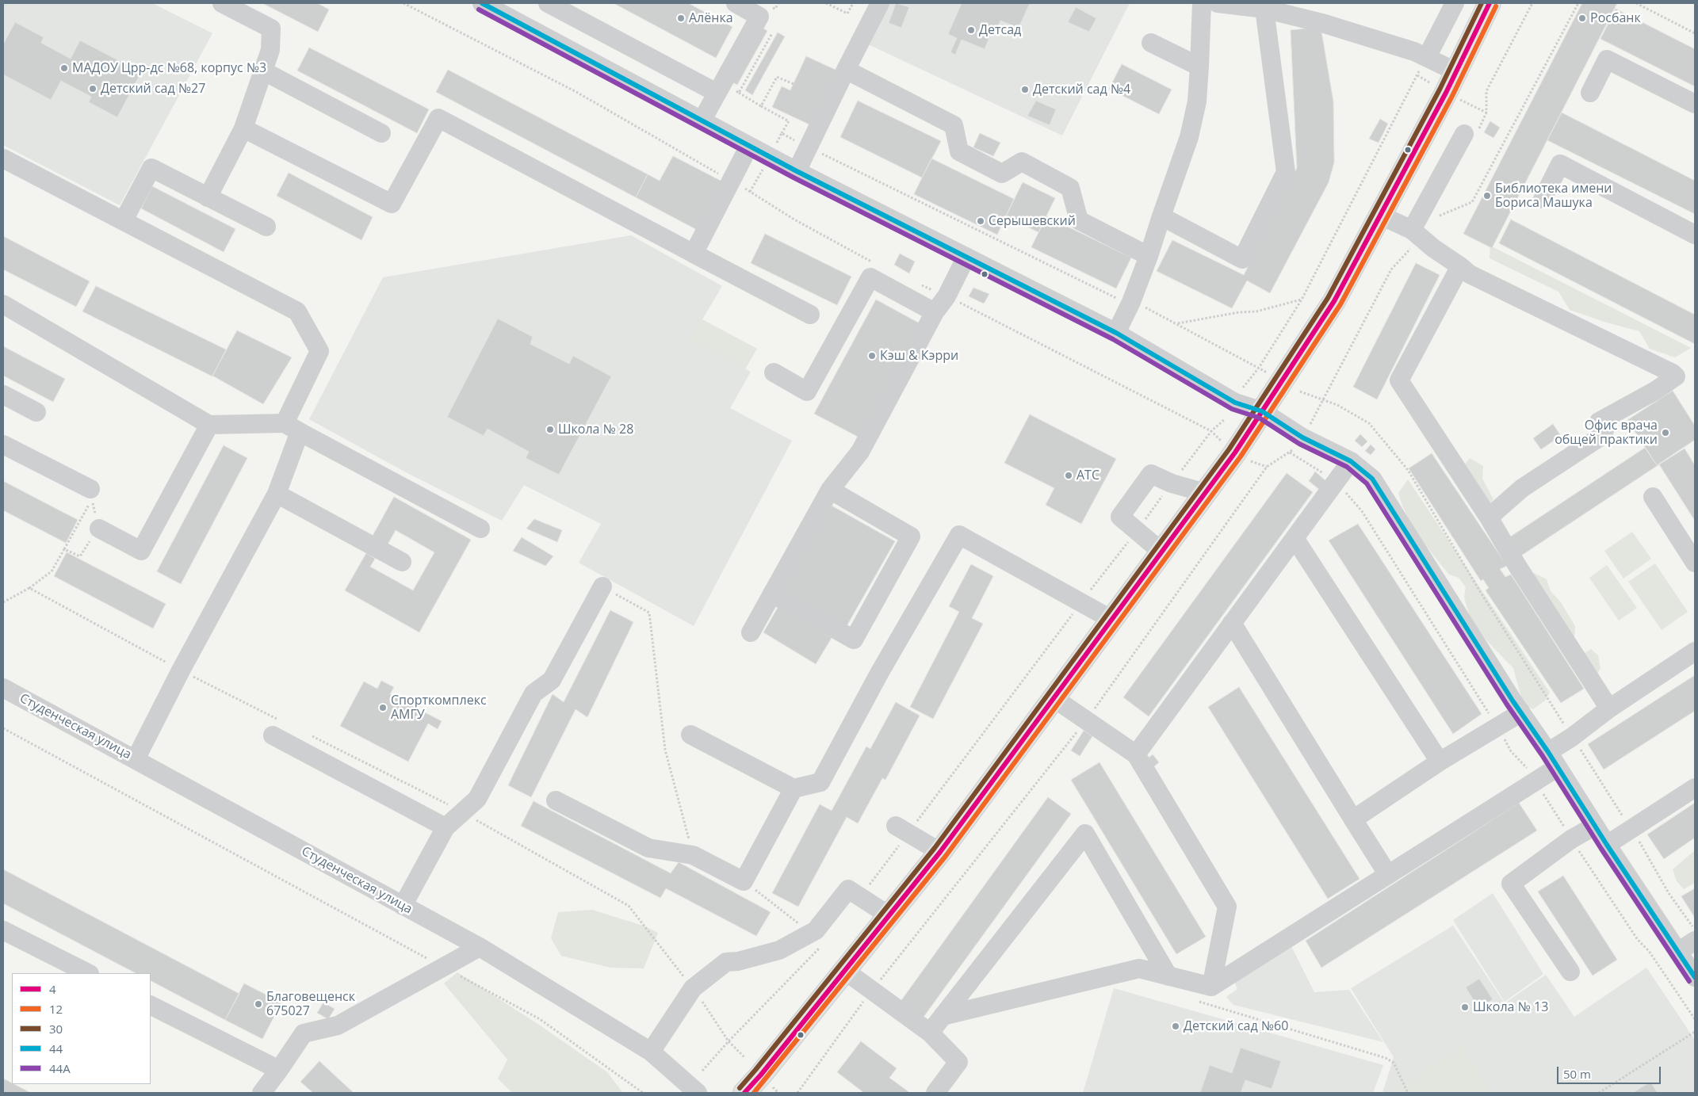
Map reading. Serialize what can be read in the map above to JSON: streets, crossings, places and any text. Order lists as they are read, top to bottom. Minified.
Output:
{"streets":{"street":["Студенческая улица"]},"places":["Алёнка","Росбанк","Детсад","МАДОУ Црр-дс №68, корпус №3","Детский сад №27","Детский сад №4","Библиотека имени Бориса Машука","Серышевский","Кэш & Кэрри","Школа № 28","Офис врача общей практики","АТС","Спорткомплекс АМГУ","Благовещенск 675027","Школа № 13","Детский сад №60"],"lines":["transit line 4","transit line 30","transit line 44","transit line 12","transit line 44А"],"legend":["4","12","30","44","44А"],"scale_bar":"50 m"}
